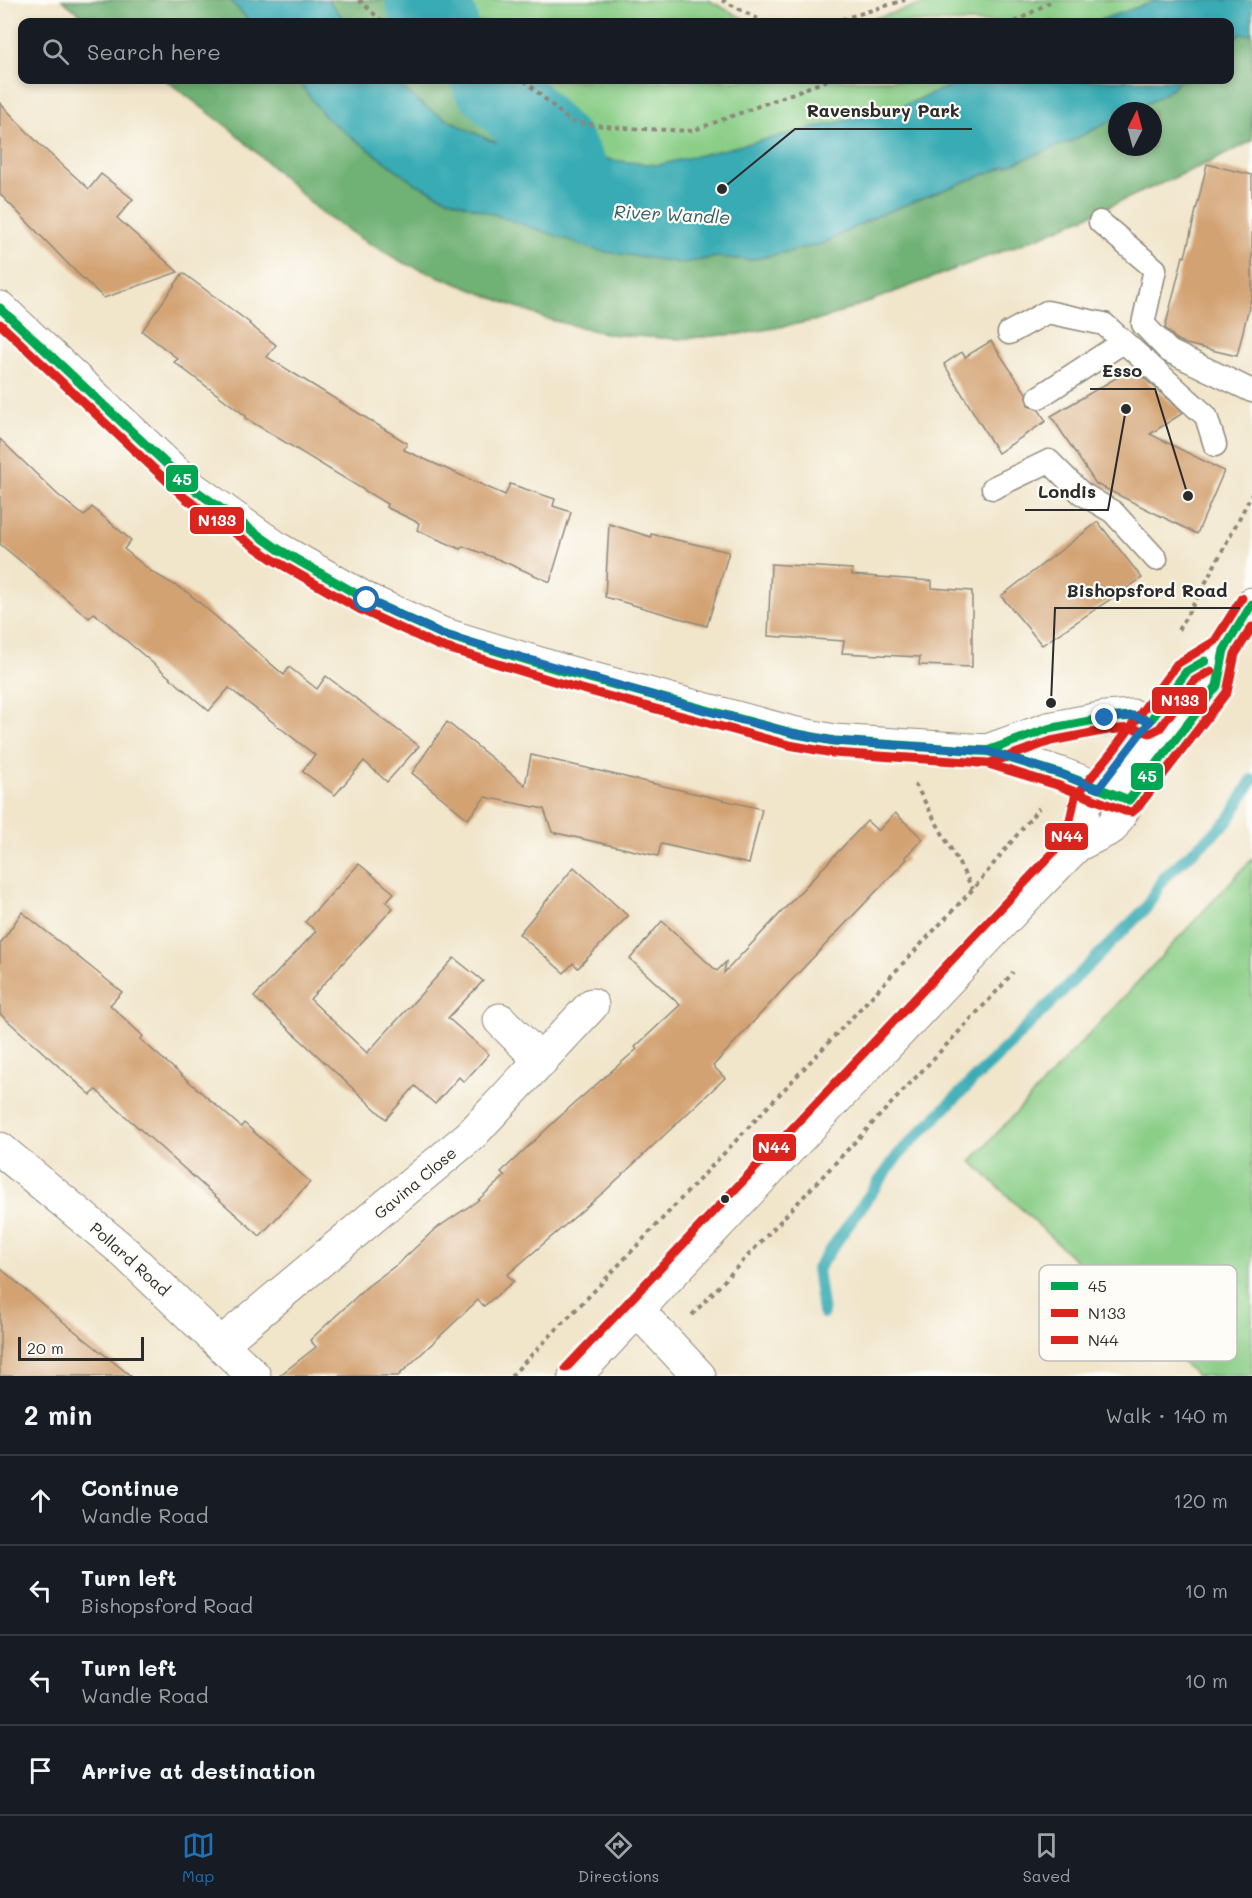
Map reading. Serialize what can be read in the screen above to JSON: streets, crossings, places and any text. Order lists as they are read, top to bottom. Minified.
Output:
{"streets":{"street":["Gavina Close","Pollard Road"]},"crossings":[["Gavina Close","Pollard Road"]],"water":["River Wandle"],"places":["Ravensbury Park","Londis","Esso","Bishopsford Road"],"lines":["transit line 45","transit line N133","transit line N44"],"legend":["45","N133","N44"],"scale_bar":"20 m","north":"top","page":{"search":"Search here","scale":"20 m","heading":["2 min","Walk · 140 m"],"list":[["Continue","Wandle Road","120 m"],["Turn left","Bishopsford Road","10 m"],["Turn left","Wandle Road","10 m"],"Arrive at destination"],"nav":["Map","Directions","Saved"]}}
